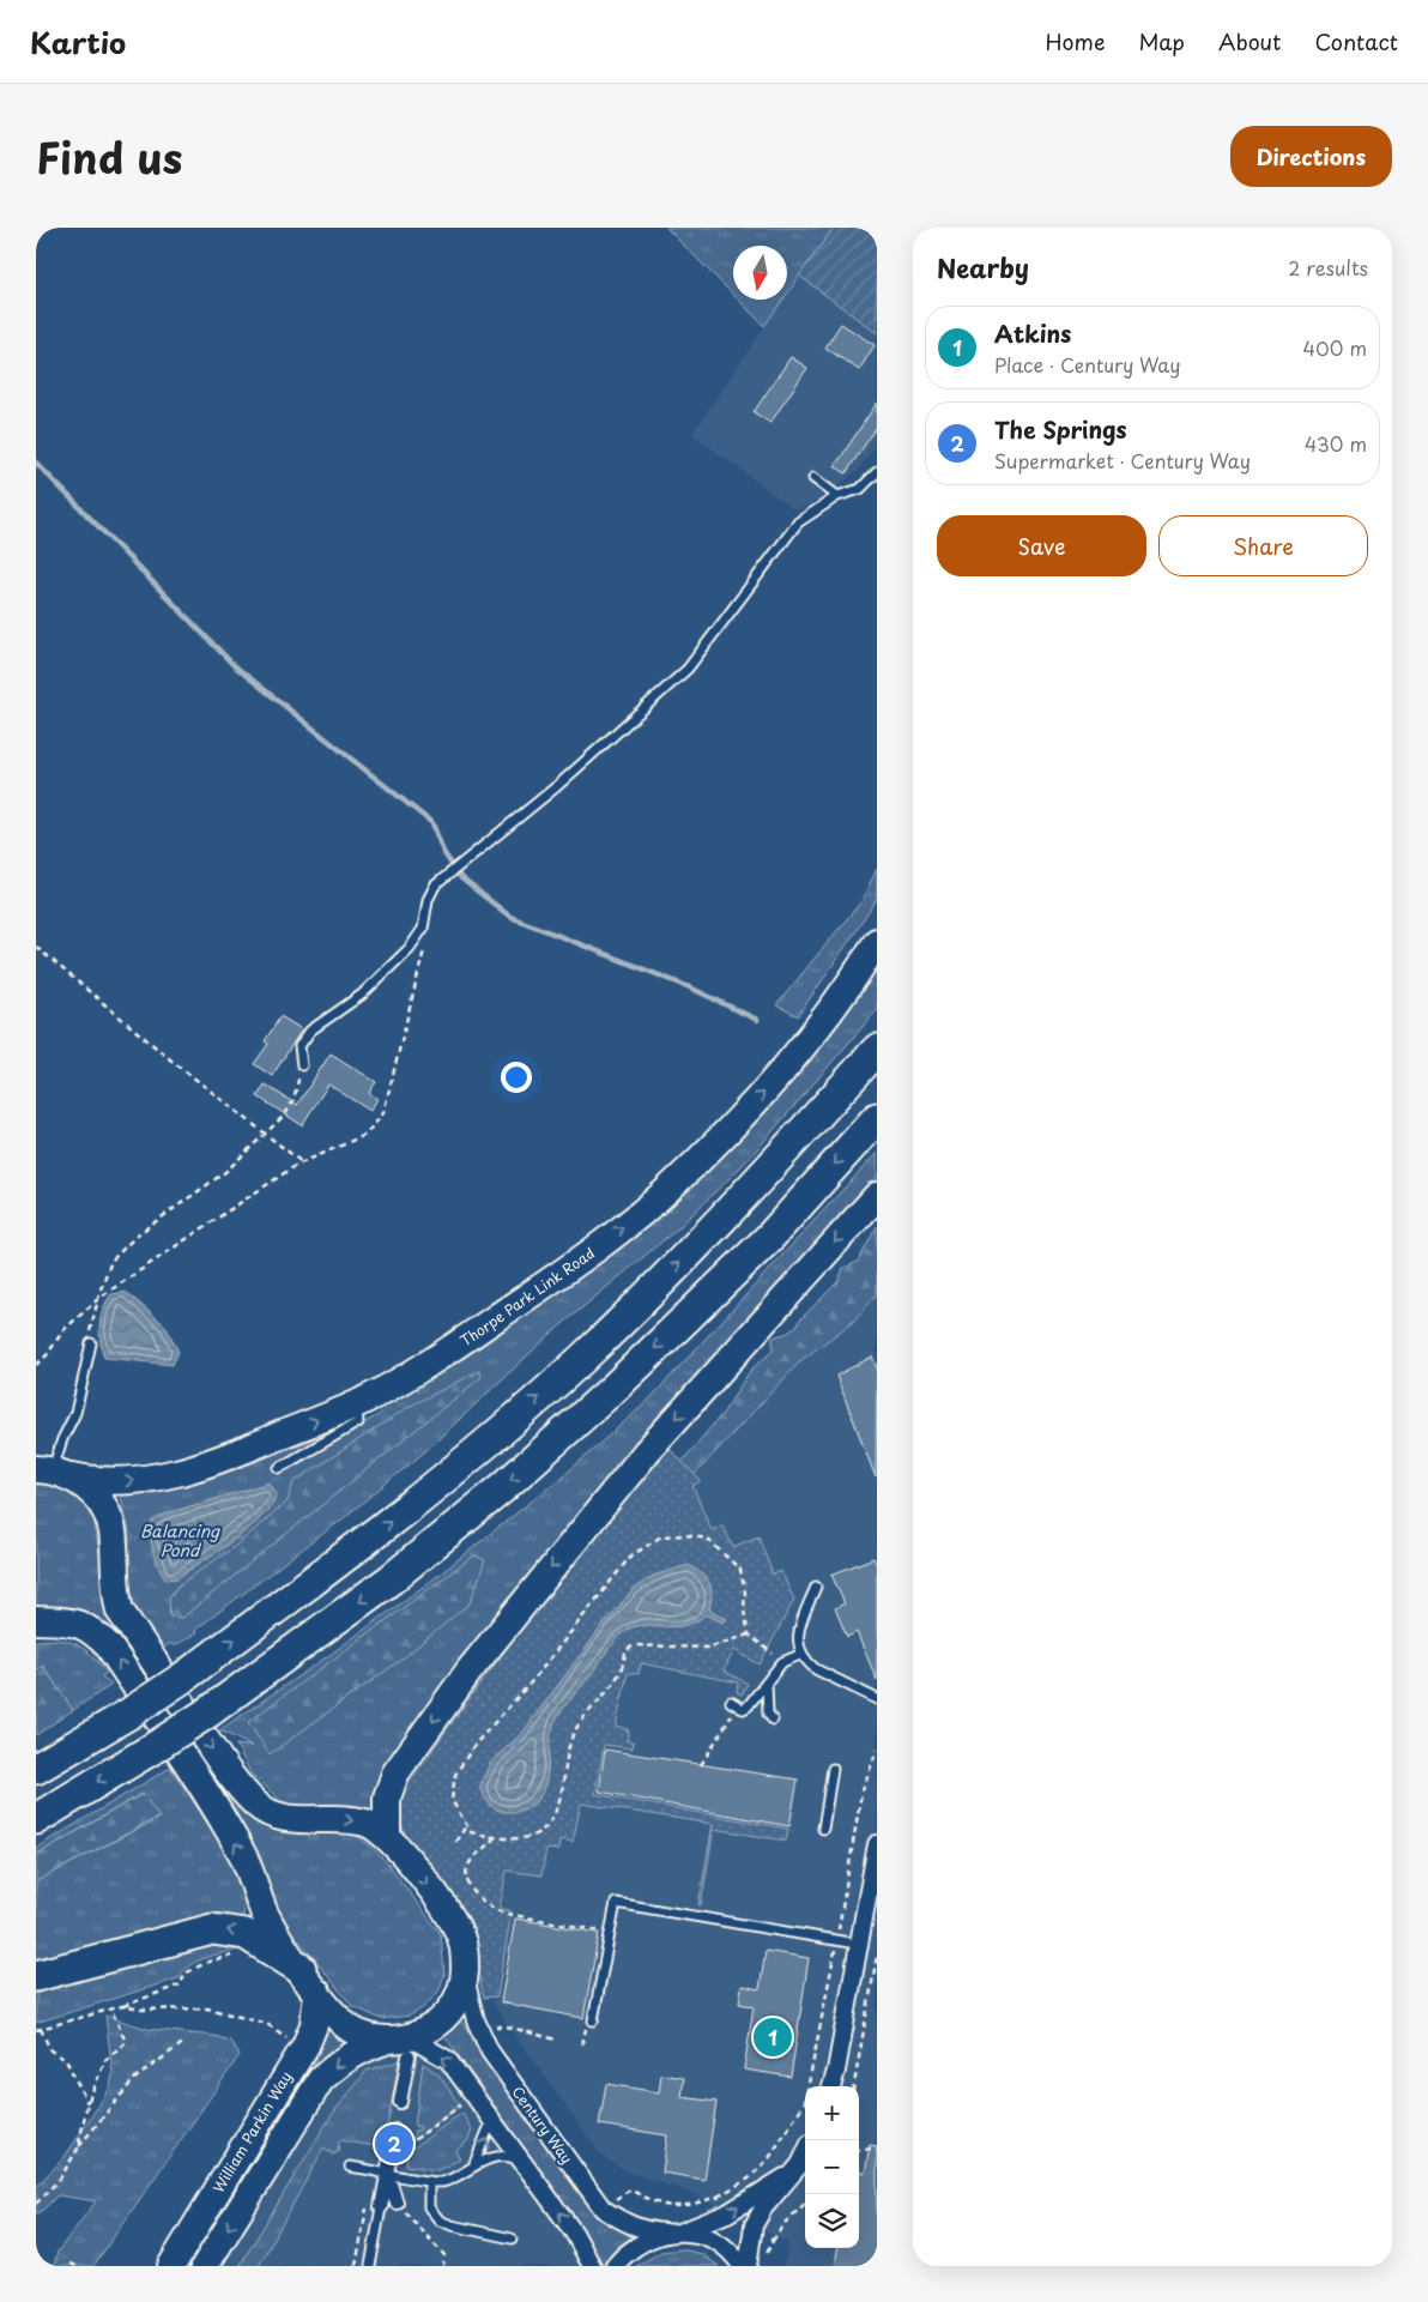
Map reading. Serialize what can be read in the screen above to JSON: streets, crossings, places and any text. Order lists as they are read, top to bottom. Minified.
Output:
{"streets":{"highway":["Thorpe Park Link Road","William Parkin Way"],"street":["Century Way"]},"crossings":[["Century Way","William Parkin Way"]],"water":["Balancing Pond"],"north":"bottom","page":{"header":"Kartio","nav":["Home","Map","About","Contact"],"title":"Find us","buttons":["Directions",["Save","Share"]],"heading":["Nearby","2 results"],"list":[{"mark":"1","name":"Atkins","note":"Place · Century Way","value":"400 m"},{"mark":"2","name":"The Springs","note":"Supermarket · Century Way","value":"430 m"}],"pins":["1","2"],"map_buttons":["+","−"]}}
